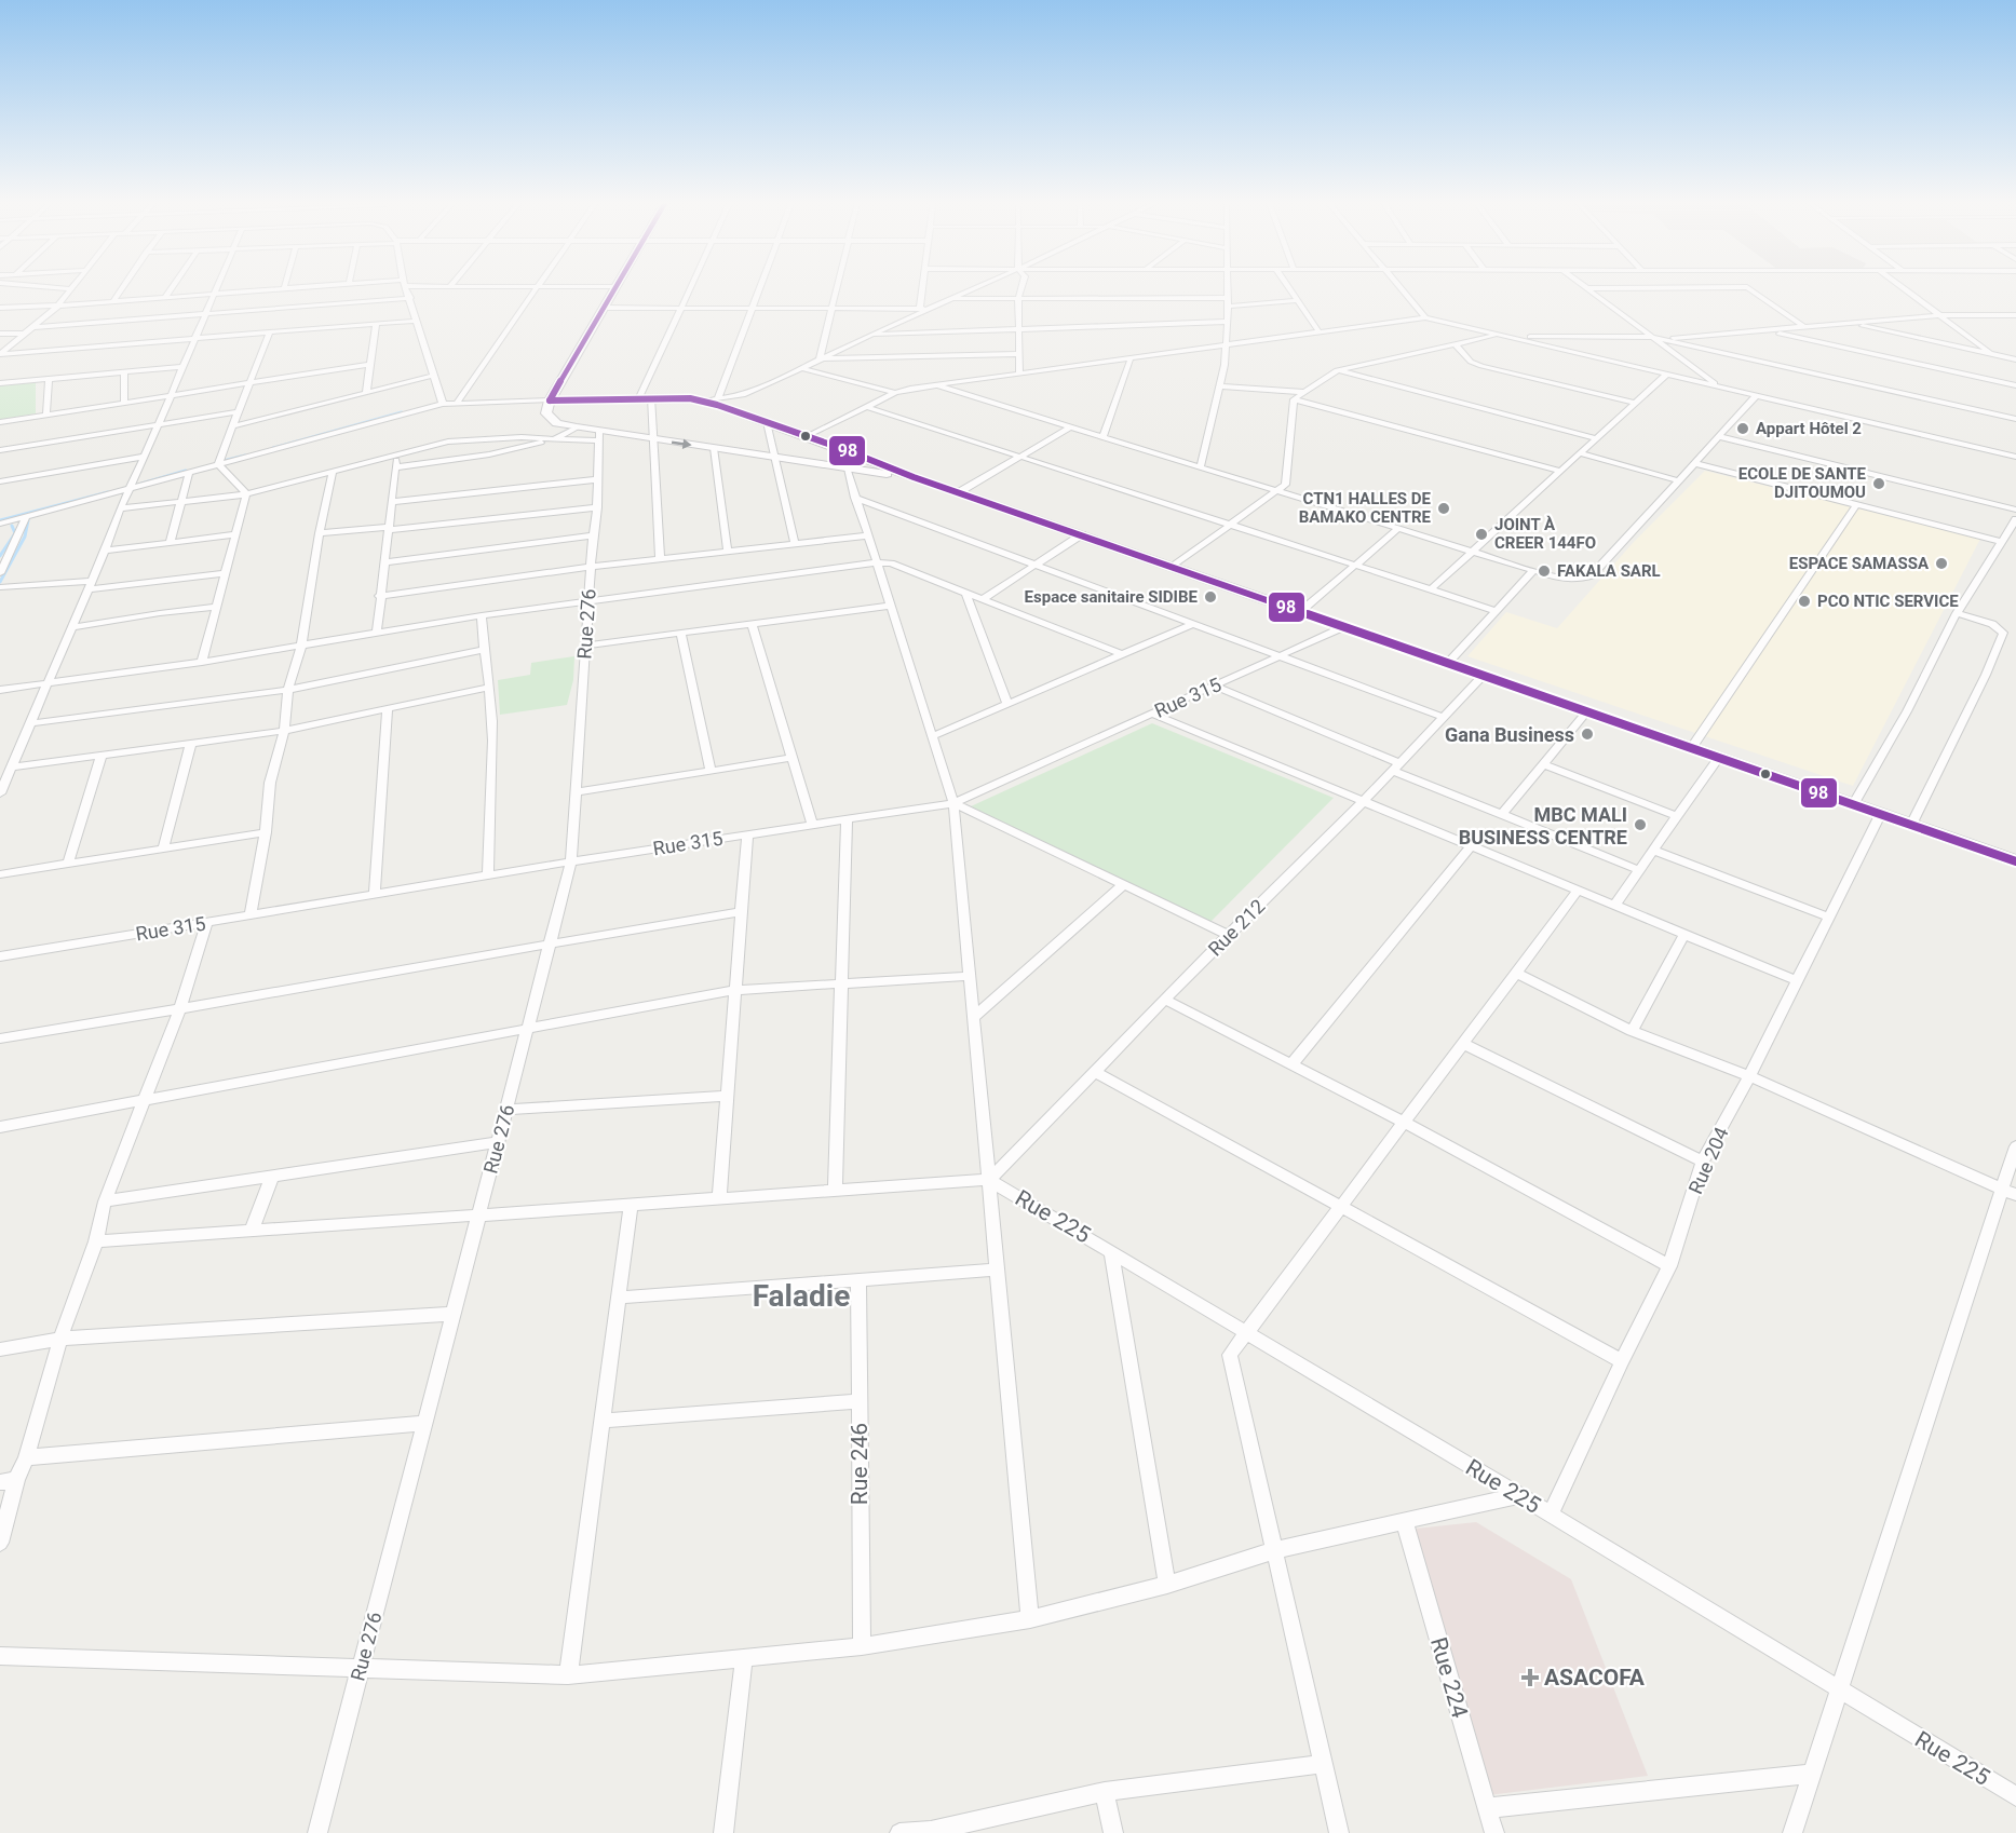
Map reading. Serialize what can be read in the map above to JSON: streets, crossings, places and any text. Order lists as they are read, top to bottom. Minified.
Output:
{"streets":{"street":["Rue 276","Rue 315","Rue 212","Rue 204","Rue 225","Rue 246","Rue 224"]},"crossings":[["Rue 276","Rue 315"],["Rue 212","Rue 225"],["Rue 204","Rue 225"]],"districts":["Faladie"],"places":{"other":["Appart Hôtel 2","ECOLE DE SANTE DJITOUMOU","CTN1 HALLES DE BAMAKO CENTRE","JOINT À CREER 144FO","ESPACE SAMASSA","FAKALA SARL","Espace sanitaire SIDIBE","PCO NTIC SERVICE","Gana Business","MBC MALI BUSINESS CENTRE"],"health":["ASACOFA"]},"lines":["transit line 98"]}
